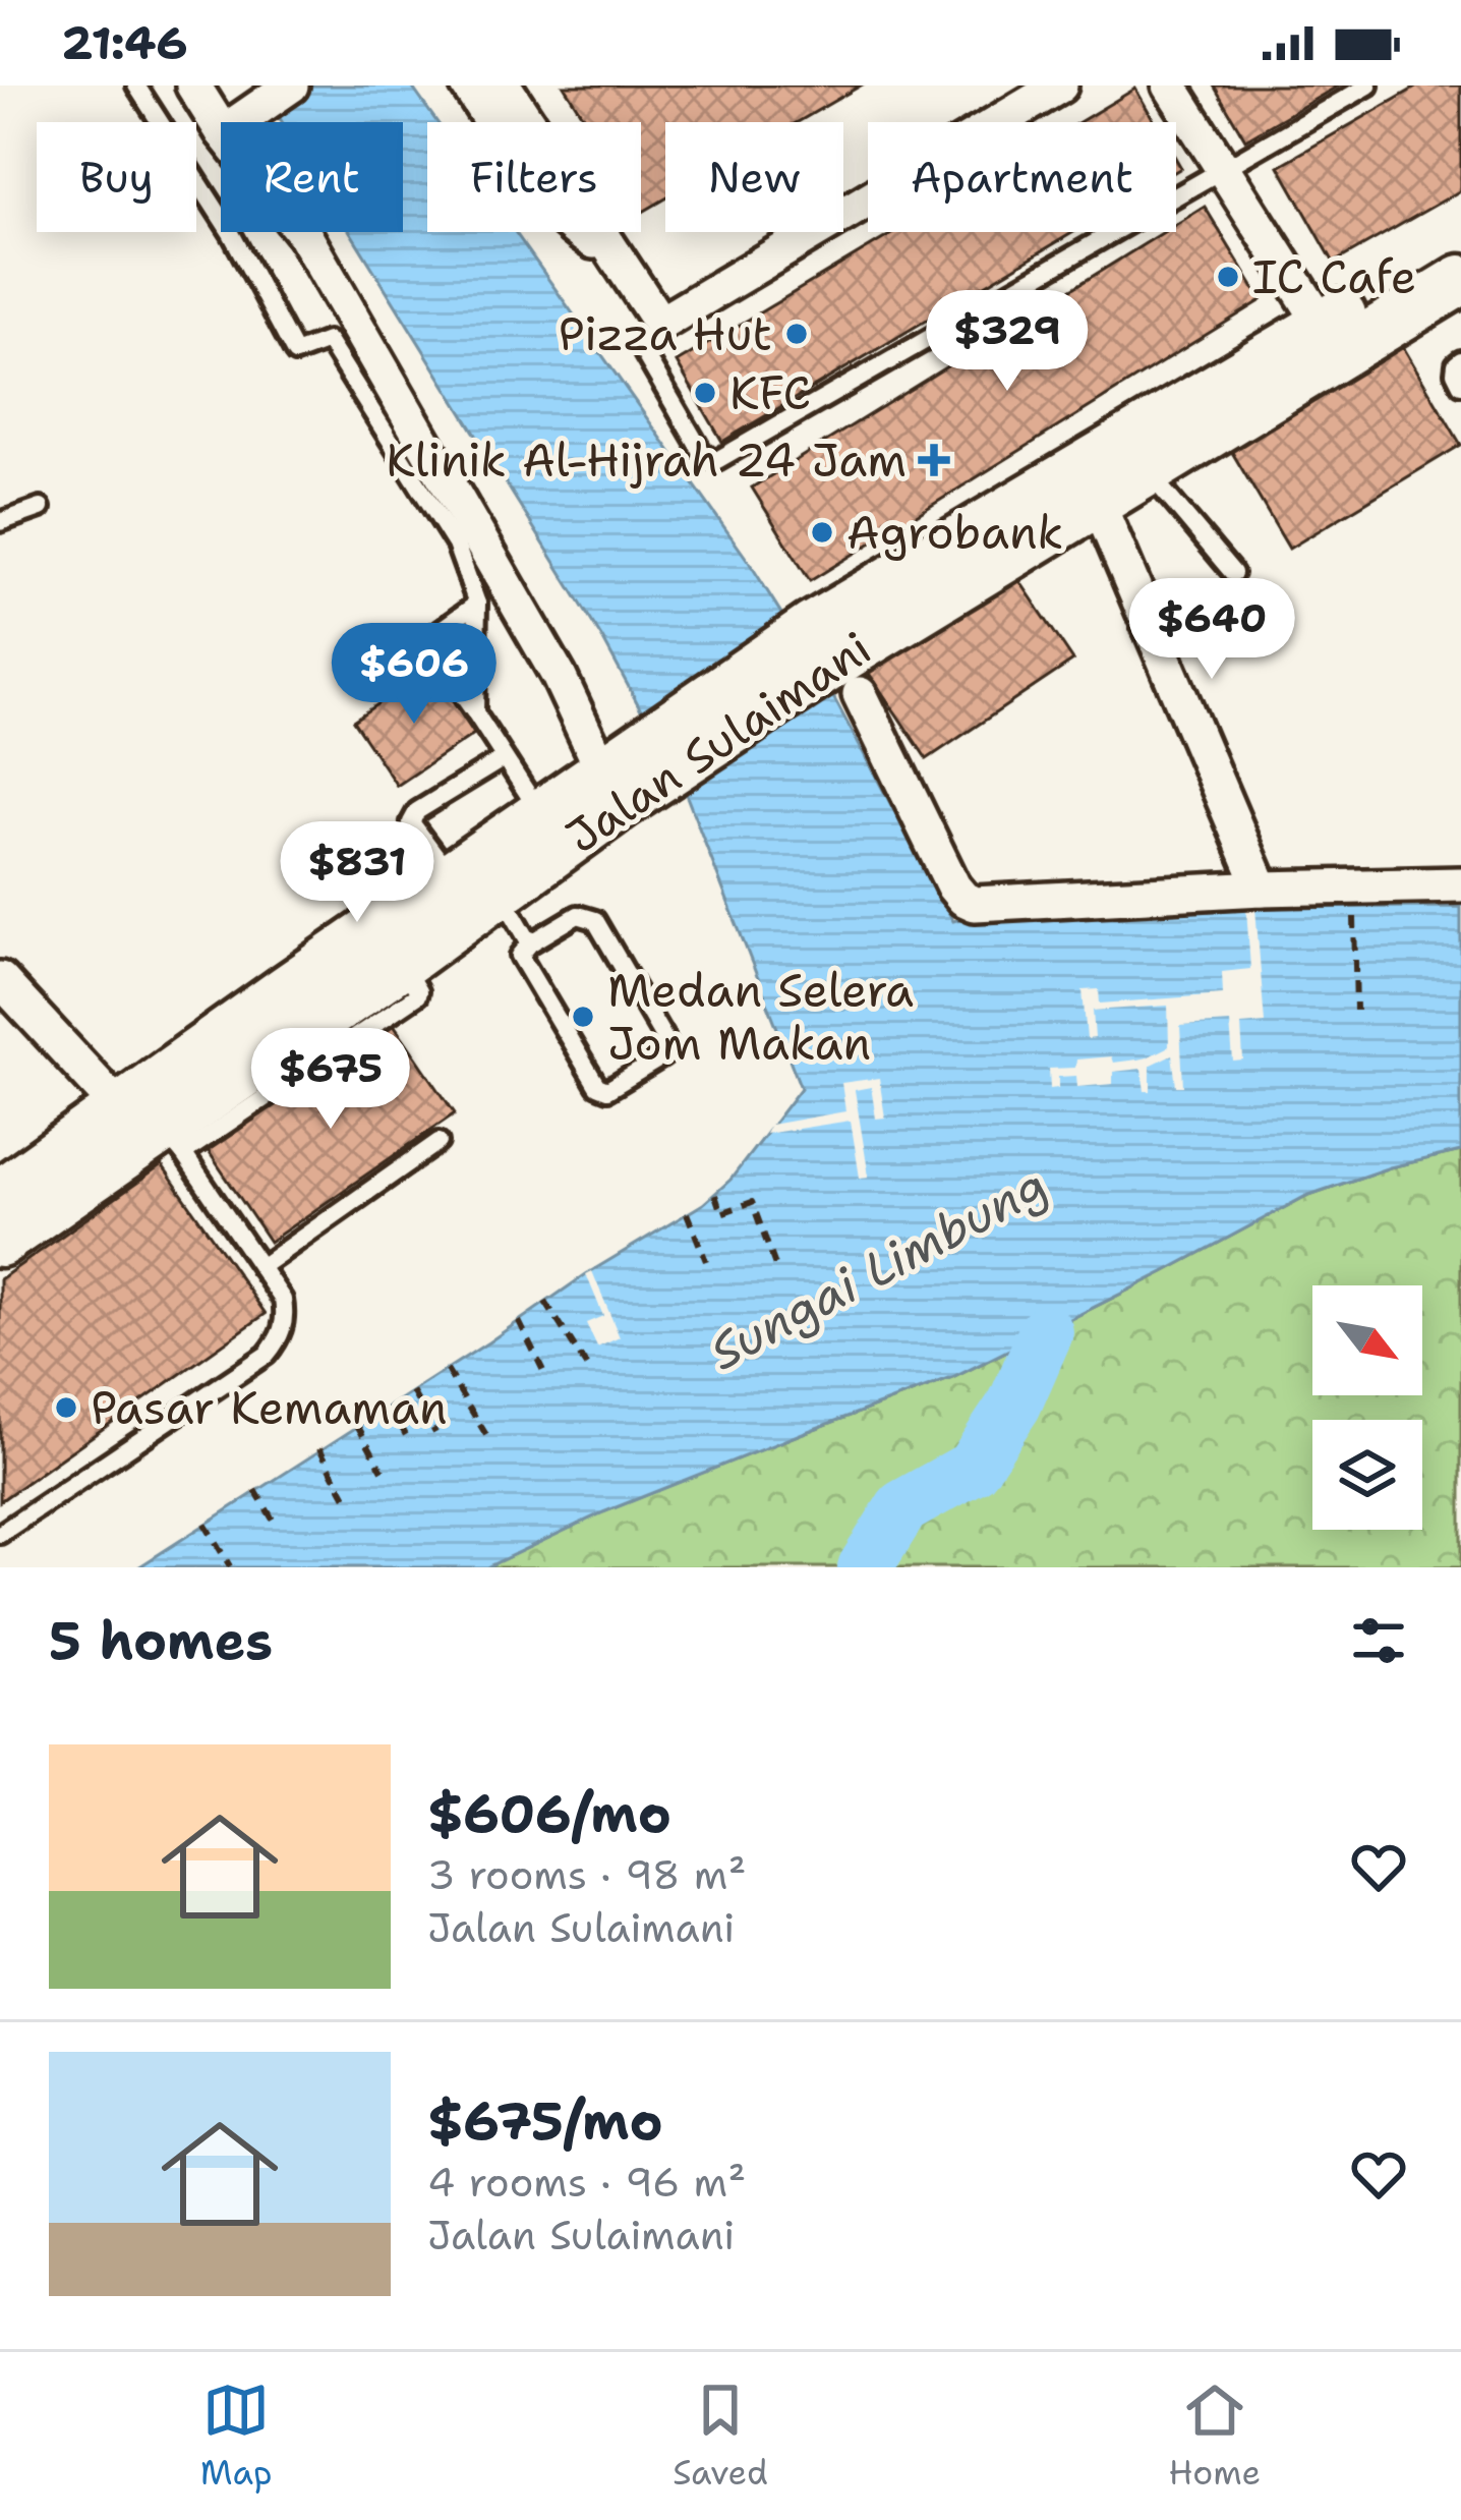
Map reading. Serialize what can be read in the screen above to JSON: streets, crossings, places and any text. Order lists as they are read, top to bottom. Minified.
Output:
{"streets":{"main road":["Jalan Sulaimani"]},"water":["Sungai Limbung"],"places":{"other":["IC Cafe","Pizza Hut","KFC","Agrobank","Medan Selera Jom Makan","Pasar Kemaman"],"health":["Klinik Al-Hijrah 24 Jam"]},"north":"bottom right","page":{"status":"21:46","chip":["Buy","Rent","Filters","New","Apartment"],"price":["$329","$640","$606","$831","$675"],"heading":"5 homes","list":[{"name":"$606/mo","note":"3 rooms · 98 m² · Jalan Sulaimani"},{"name":"$675/mo","note":"4 rooms · 96 m² · Jalan Sulaimani"}],"tabs":["Map","Saved","Home"]}}
